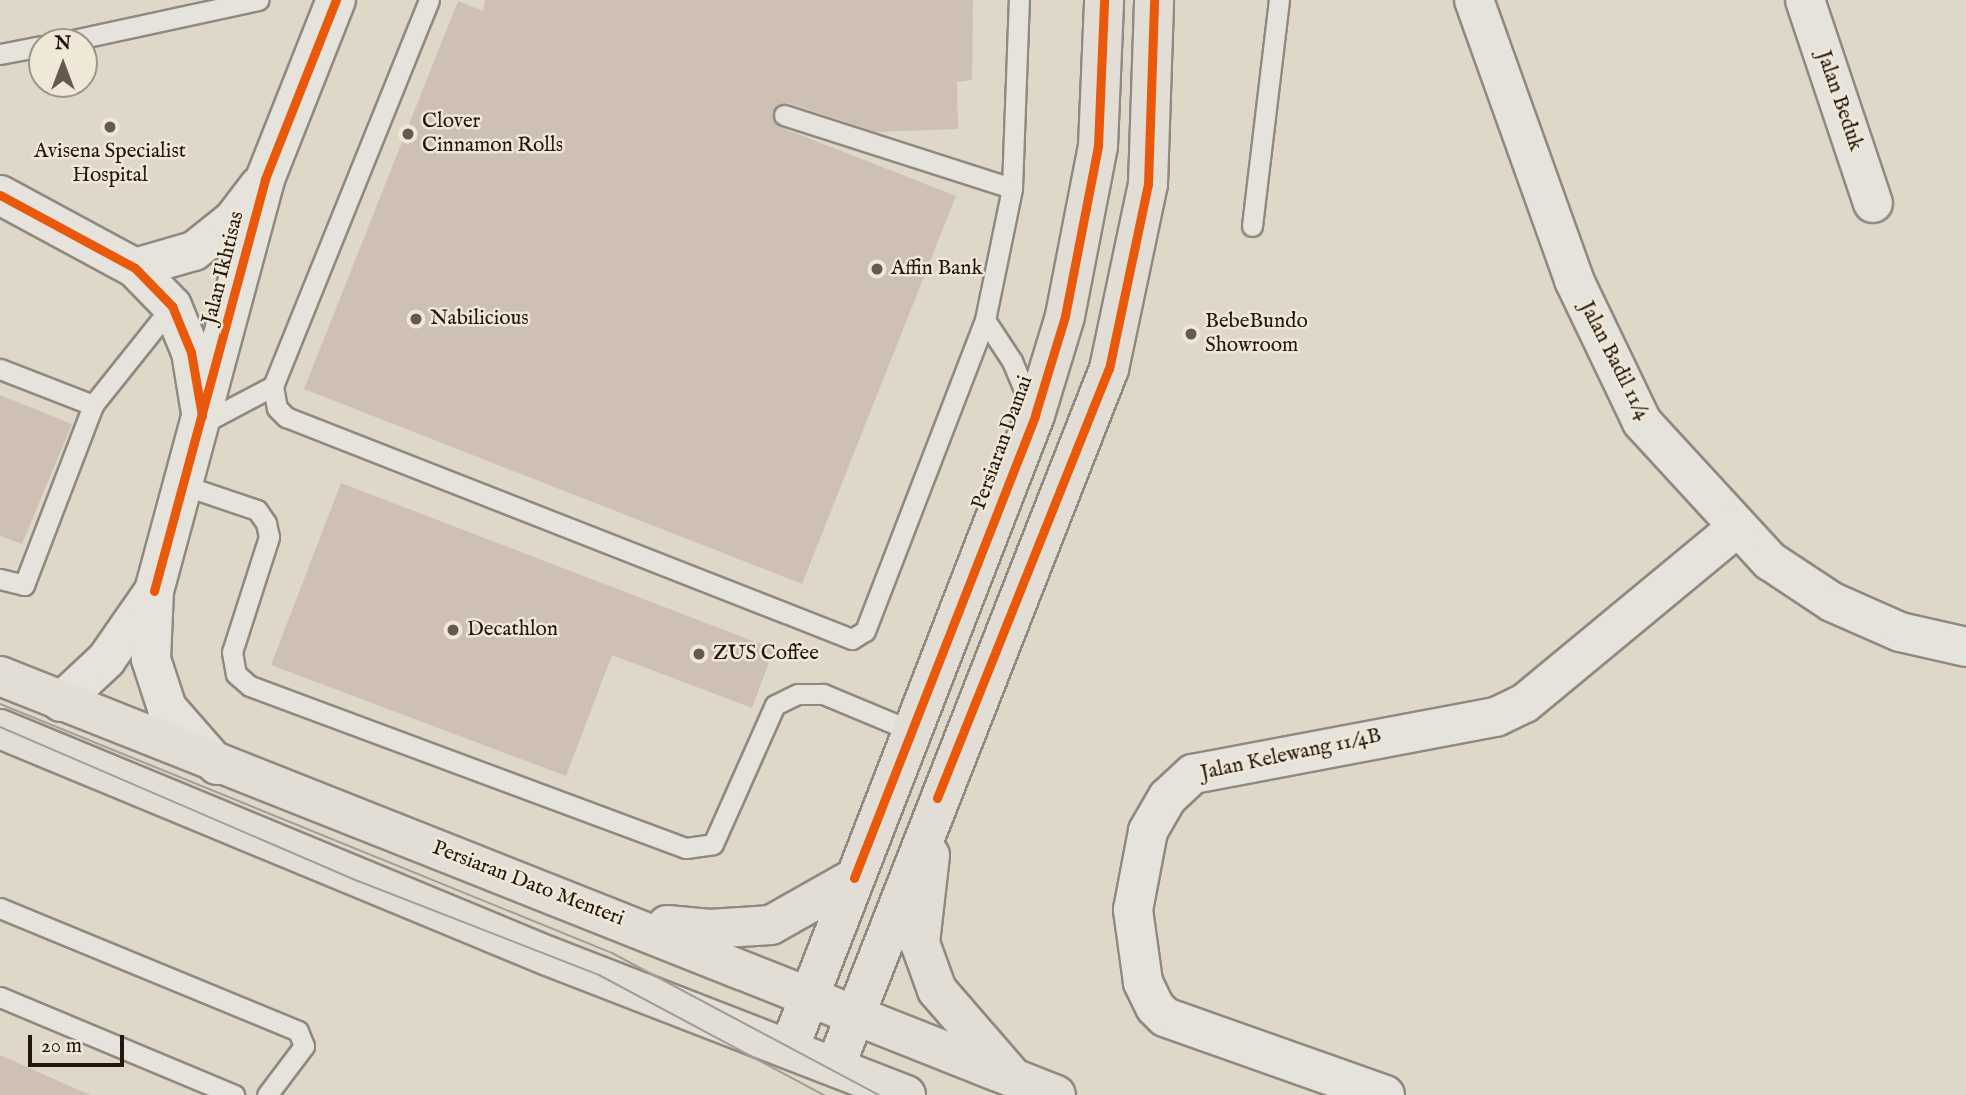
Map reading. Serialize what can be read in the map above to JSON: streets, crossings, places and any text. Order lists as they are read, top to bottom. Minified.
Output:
{"streets":{"main road":["Persiaran Damai","Persiaran Dato Menteri"],"street":["Jalan Beduk","Jalan Ikhtisas","Jalan Badil 11/4","Jalan Kelewang 11/4B"]},"crossings":[["Jalan Ikhtisas","Persiaran Dato Menteri"],["Jalan Badil 11/4","Jalan Kelewang 11/4B"],["Persiaran Damai","Persiaran Dato Menteri"]],"places":["Avisena Specialist Hospital","Clover Cinnamon Rolls","Affin Bank","Nabilicious","BebeBundo Showroom","Decathlon","ZUS Coffee"],"scale_bar":"20 m","north":"top"}
